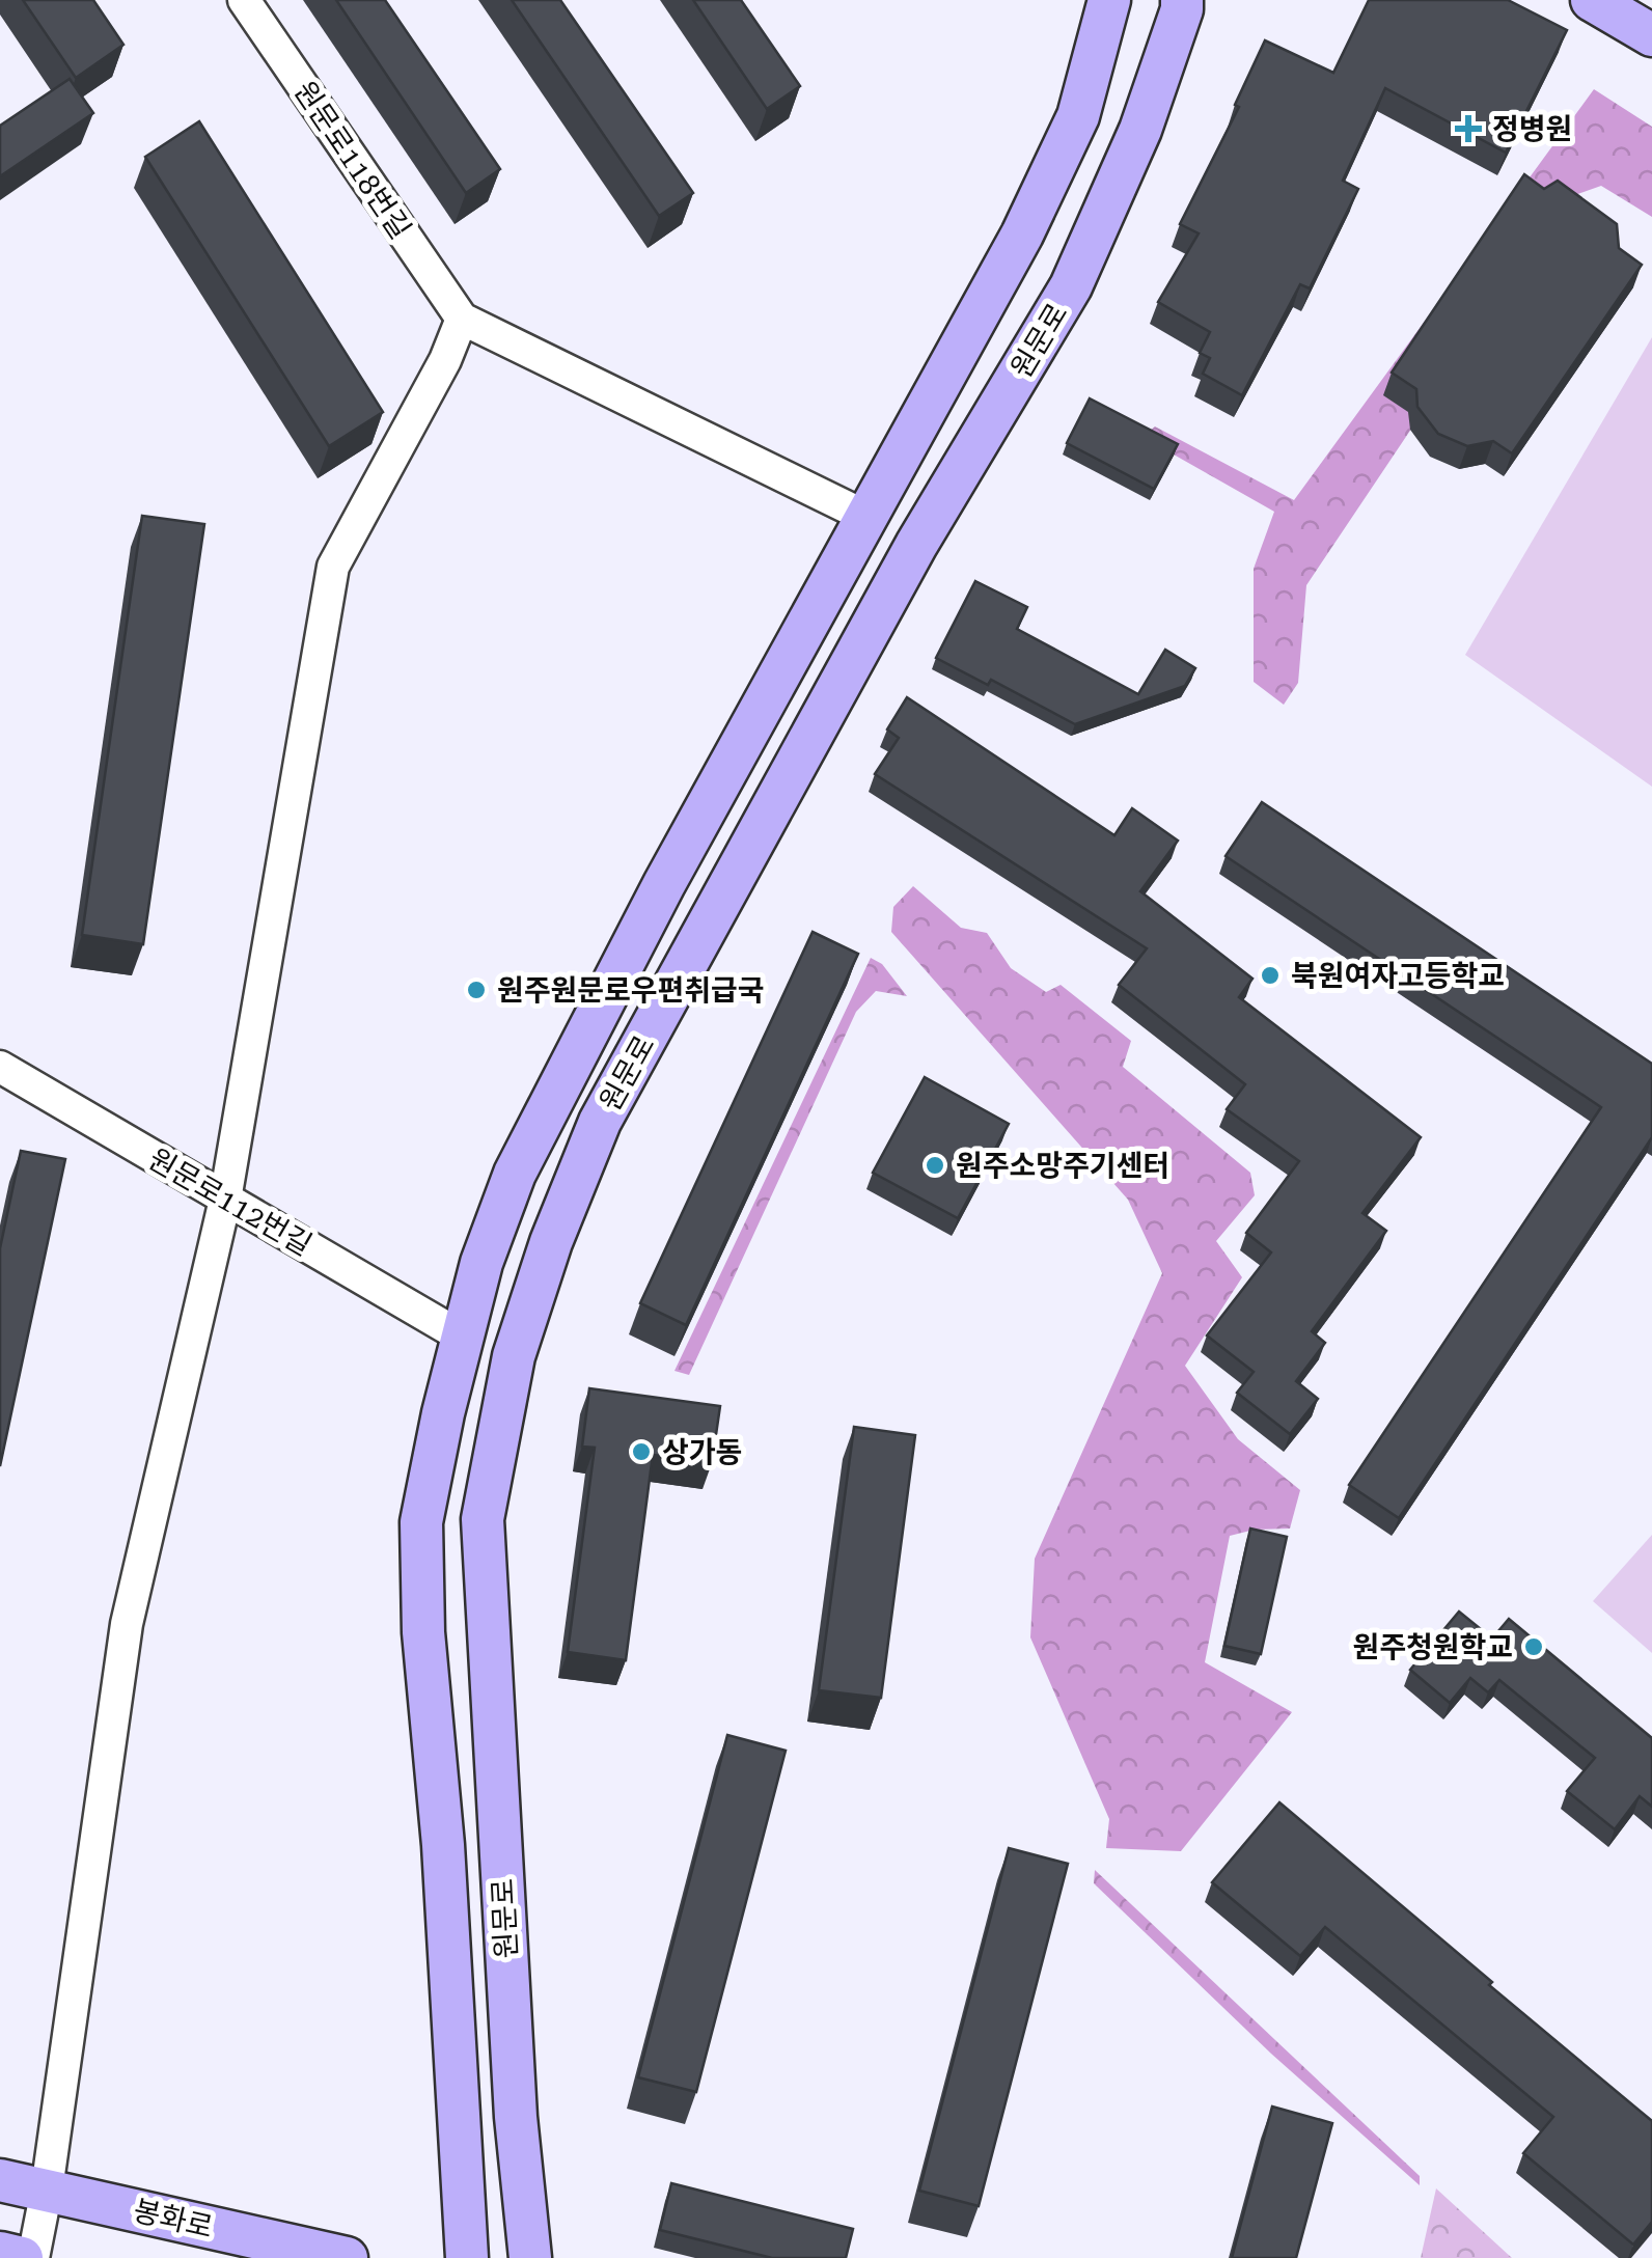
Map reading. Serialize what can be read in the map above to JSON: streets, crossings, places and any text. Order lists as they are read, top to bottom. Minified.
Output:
{"streets":{"main road":["원문로","봉화로"],"street":["원문로118번길","원문로112번길"]},"crossings":[["원문로","원문로112번길"]],"places":{"health":["정병원"],"other":["북원여자고등학교","원주원문로우편취급국","원주소망주기센터","상가동","원주청원학교"]}}
